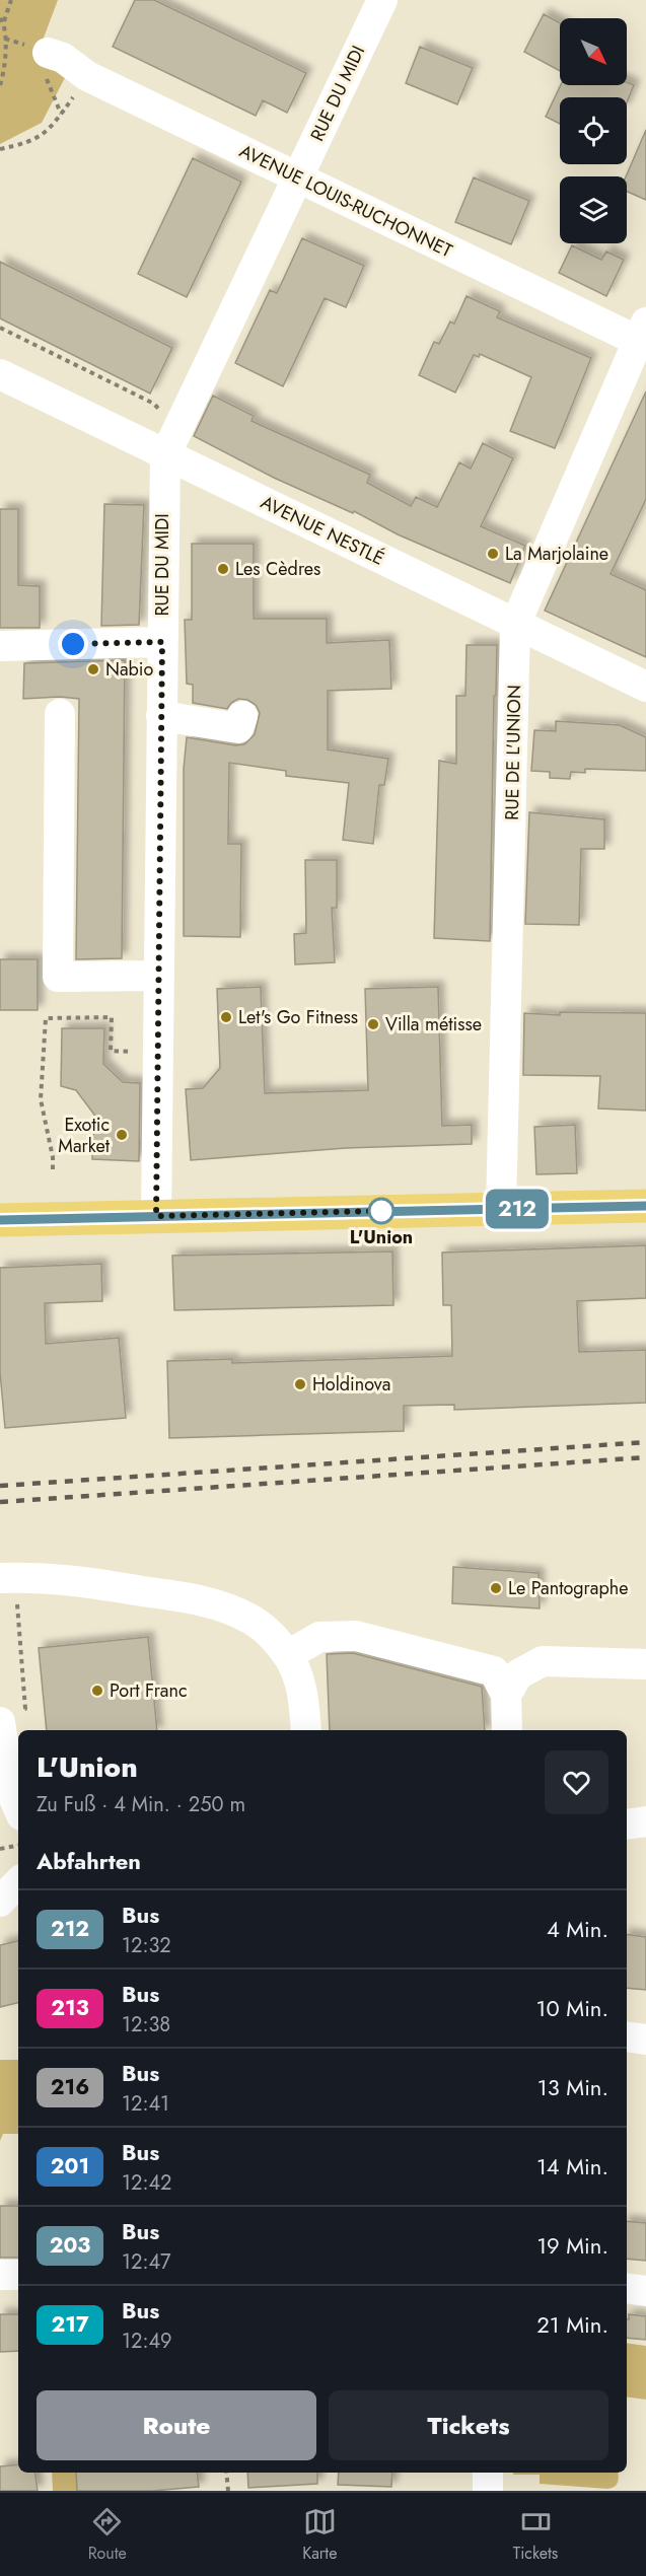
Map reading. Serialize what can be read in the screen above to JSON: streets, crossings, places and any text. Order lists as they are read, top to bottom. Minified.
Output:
{"streets":{"street":["RUE DU MIDI","AVENUE LOUIS-RUCHONNET","AVENUE NESTLÉ","RUE DE L'UNION"]},"crossings":[["RUE DU MIDI","AVENUE LOUIS-RUCHONNET"],["RUE DU MIDI","AVENUE NESTLÉ"],["AVENUE LOUIS-RUCHONNET","RUE DE L'UNION"],["AVENUE NESTLÉ","RUE DE L'UNION"]],"places":["La Marjolaine","Les Cèdres","Nabio","Let's Go Fitness","Villa métisse","Exotic Market","L'Union","Holdinova","Le Pantographe","Port Franc"],"lines":["bus line 212"],"north":"bottom right","page":{"on_map":"212","heading":[["L'Union","Zu Fuß · 4 Min. · 250 m"],"Abfahrten"],"list":[{"mark":"212","name":"Bus","note":"12:32","value":"4 Min."},{"mark":"213","name":"Bus","note":"12:38","value":"10 Min."},{"mark":"216","name":"Bus","note":"12:41","value":"13 Min."},{"mark":"201","name":"Bus","note":"12:42","value":"14 Min."},{"mark":"203","name":"Bus","note":"12:47","value":"19 Min."},{"mark":"217","name":"Bus","note":"12:49","value":"21 Min."}],"buttons":["Route","Tickets"],"tabs":["Route","Karte","Tickets"]}}
